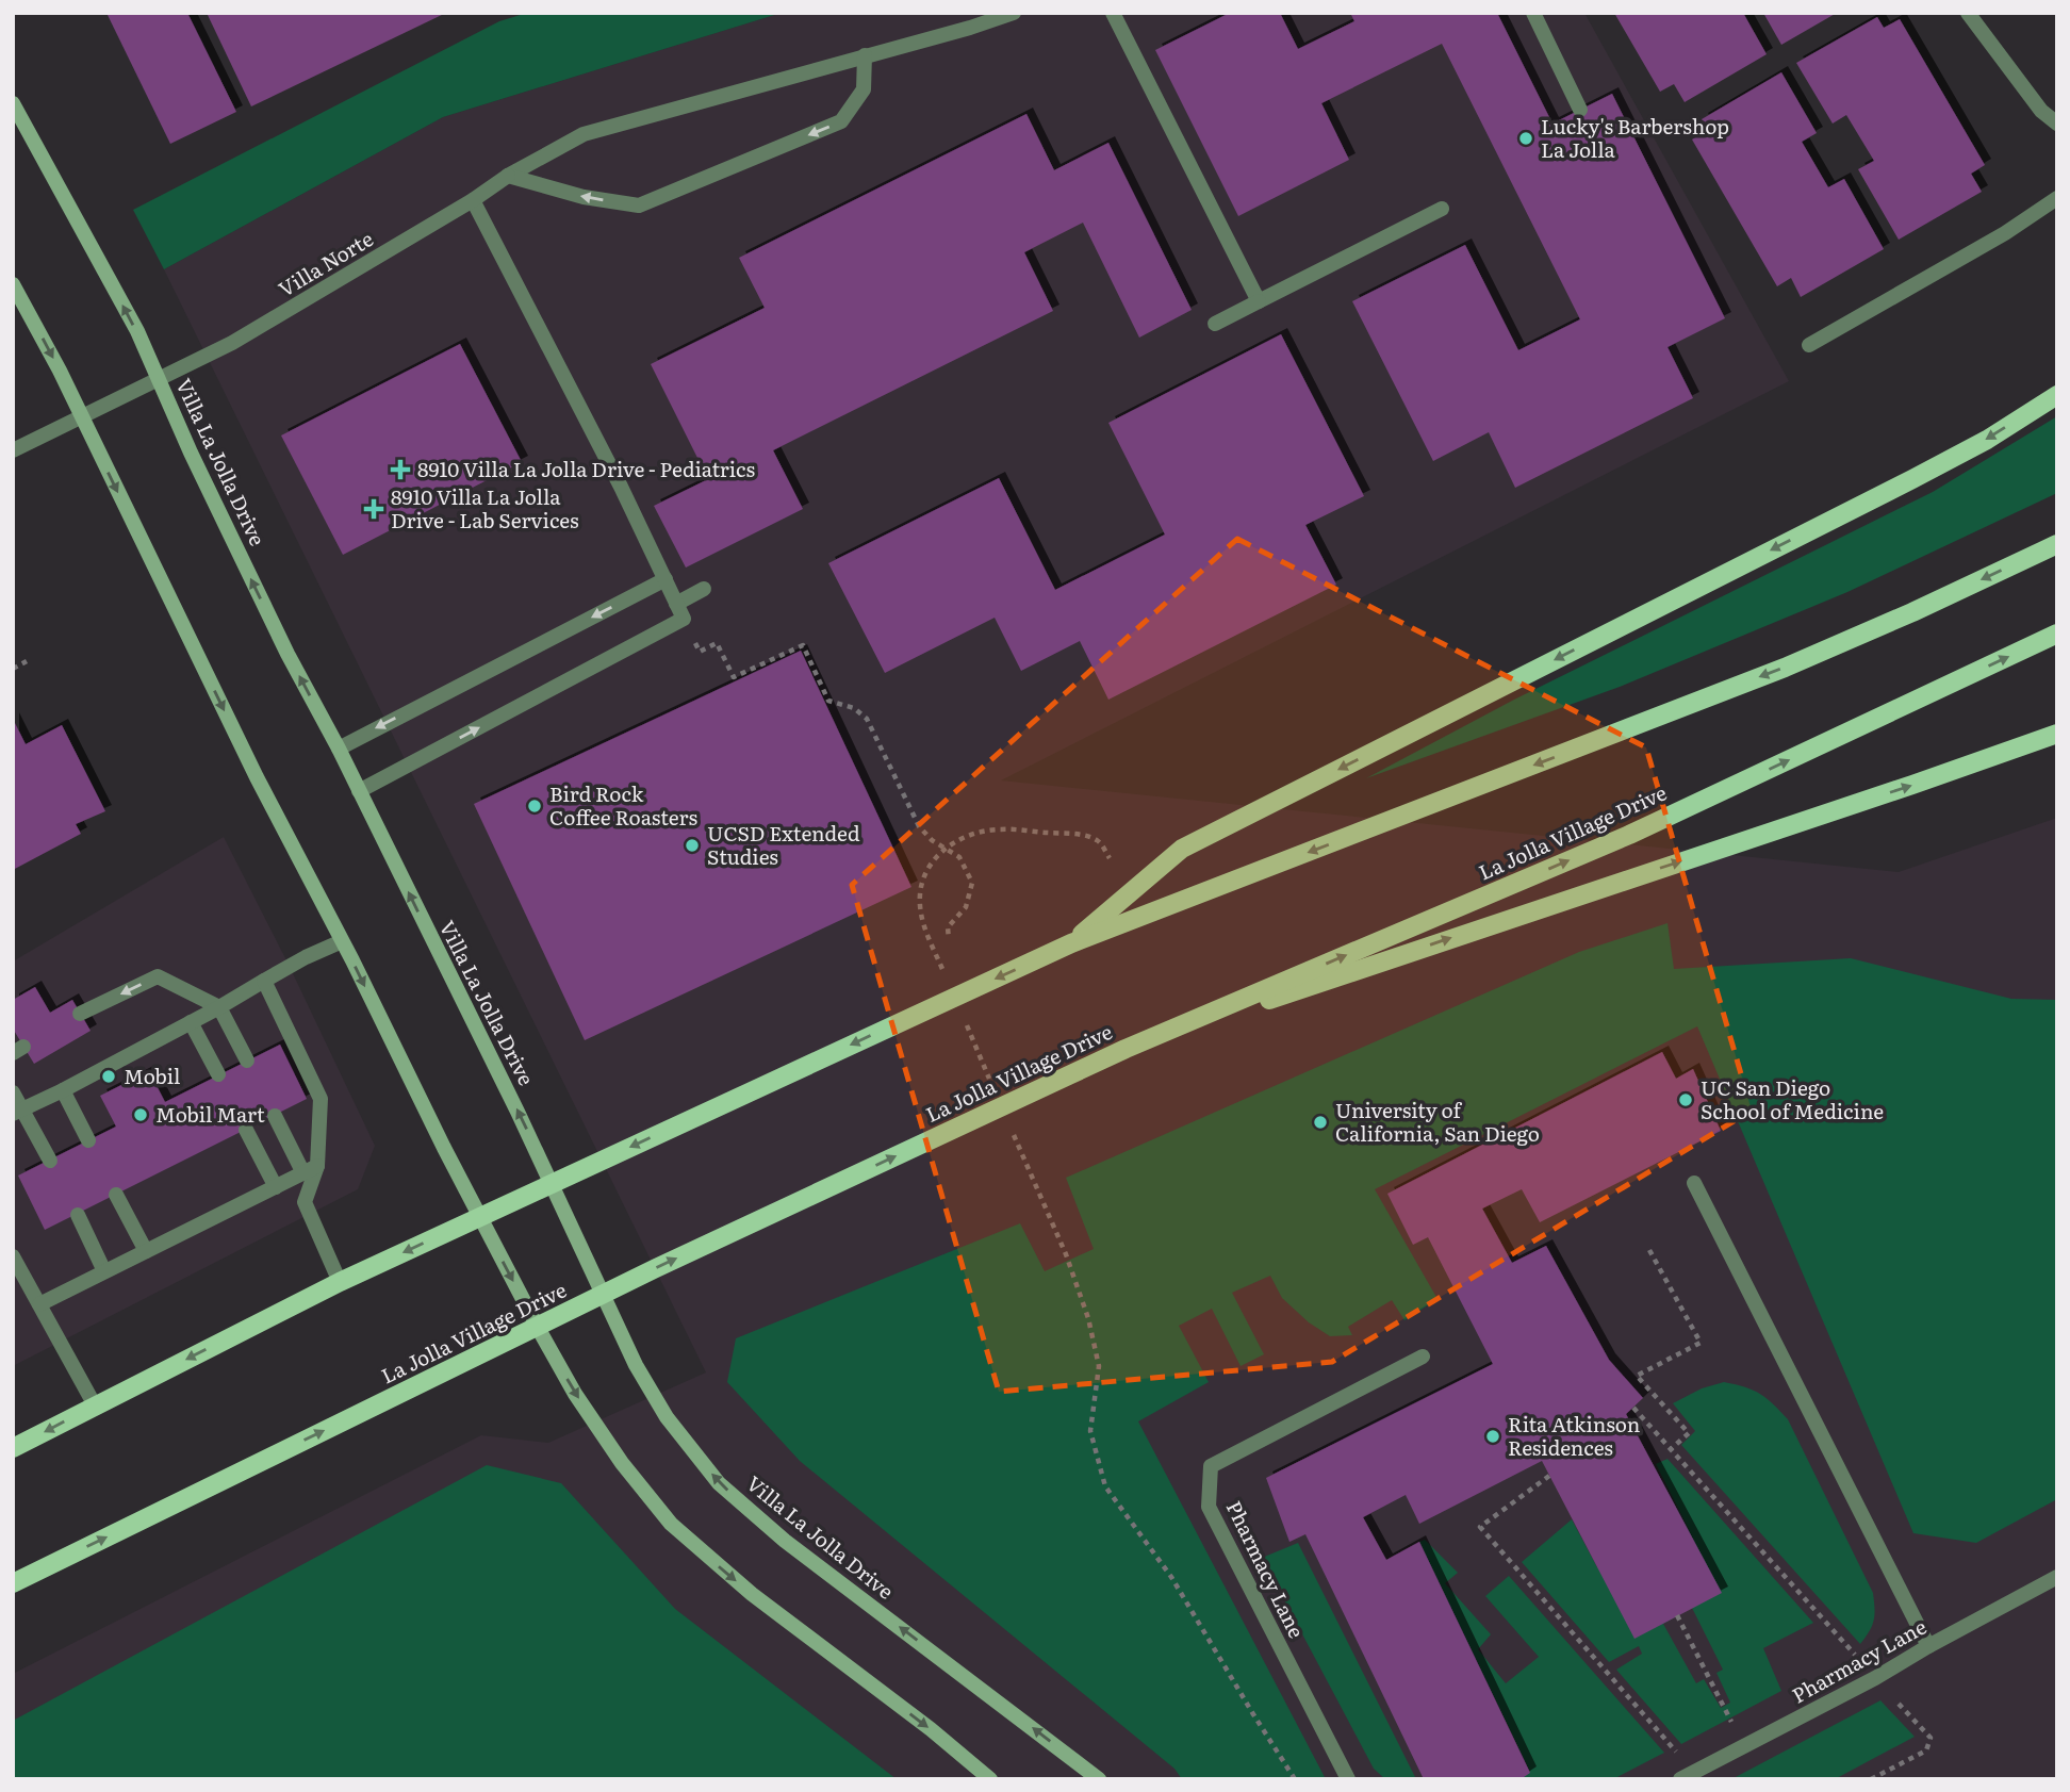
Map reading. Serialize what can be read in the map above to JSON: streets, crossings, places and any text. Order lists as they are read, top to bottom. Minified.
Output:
{"streets":{"main road":["Villa La Jolla Drive","La Jolla Village Drive"],"street":["Villa Norte","Pharmacy Lane"]},"crossings":[["Villa Norte","Villa La Jolla Drive"],["Villa La Jolla Drive","La Jolla Village Drive"]],"places":{"other":["Lucky's Barbershop La Jolla","Bird Rock Coffee Roasters","UCSD Extended Studies","Mobil","UC San Diego School of Medicine","Mobil Mart","University of California, San Diego","Rita Atkinson Residences"],"health":["8910 Villa La Jolla Drive - Pediatrics","8910 Villa La Jolla Drive - Lab Services"]}}
